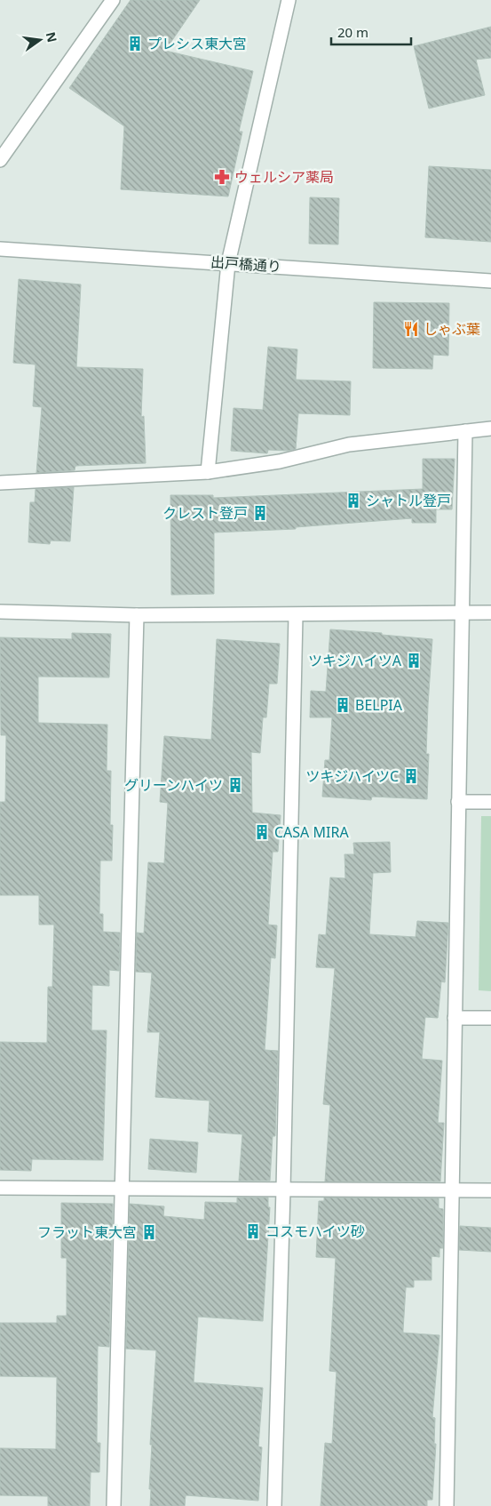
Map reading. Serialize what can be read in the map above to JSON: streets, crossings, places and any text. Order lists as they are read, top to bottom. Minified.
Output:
{"streets":{"street":["出戸橋通り"]},"places":{"building":["プレシス東大宮","シャトル登戸","クレスト登戸","ツキジハイツA","BELPIA","ツキジハイツC","グリーンハイツ","CASA MIRA","コスモハイツ砂","フラット東大宮"],"pharmacy":["ウェルシア薬局"],"restaurant":["しゃぶ葉"]},"scale_bar":"20 m","north":"right"}
